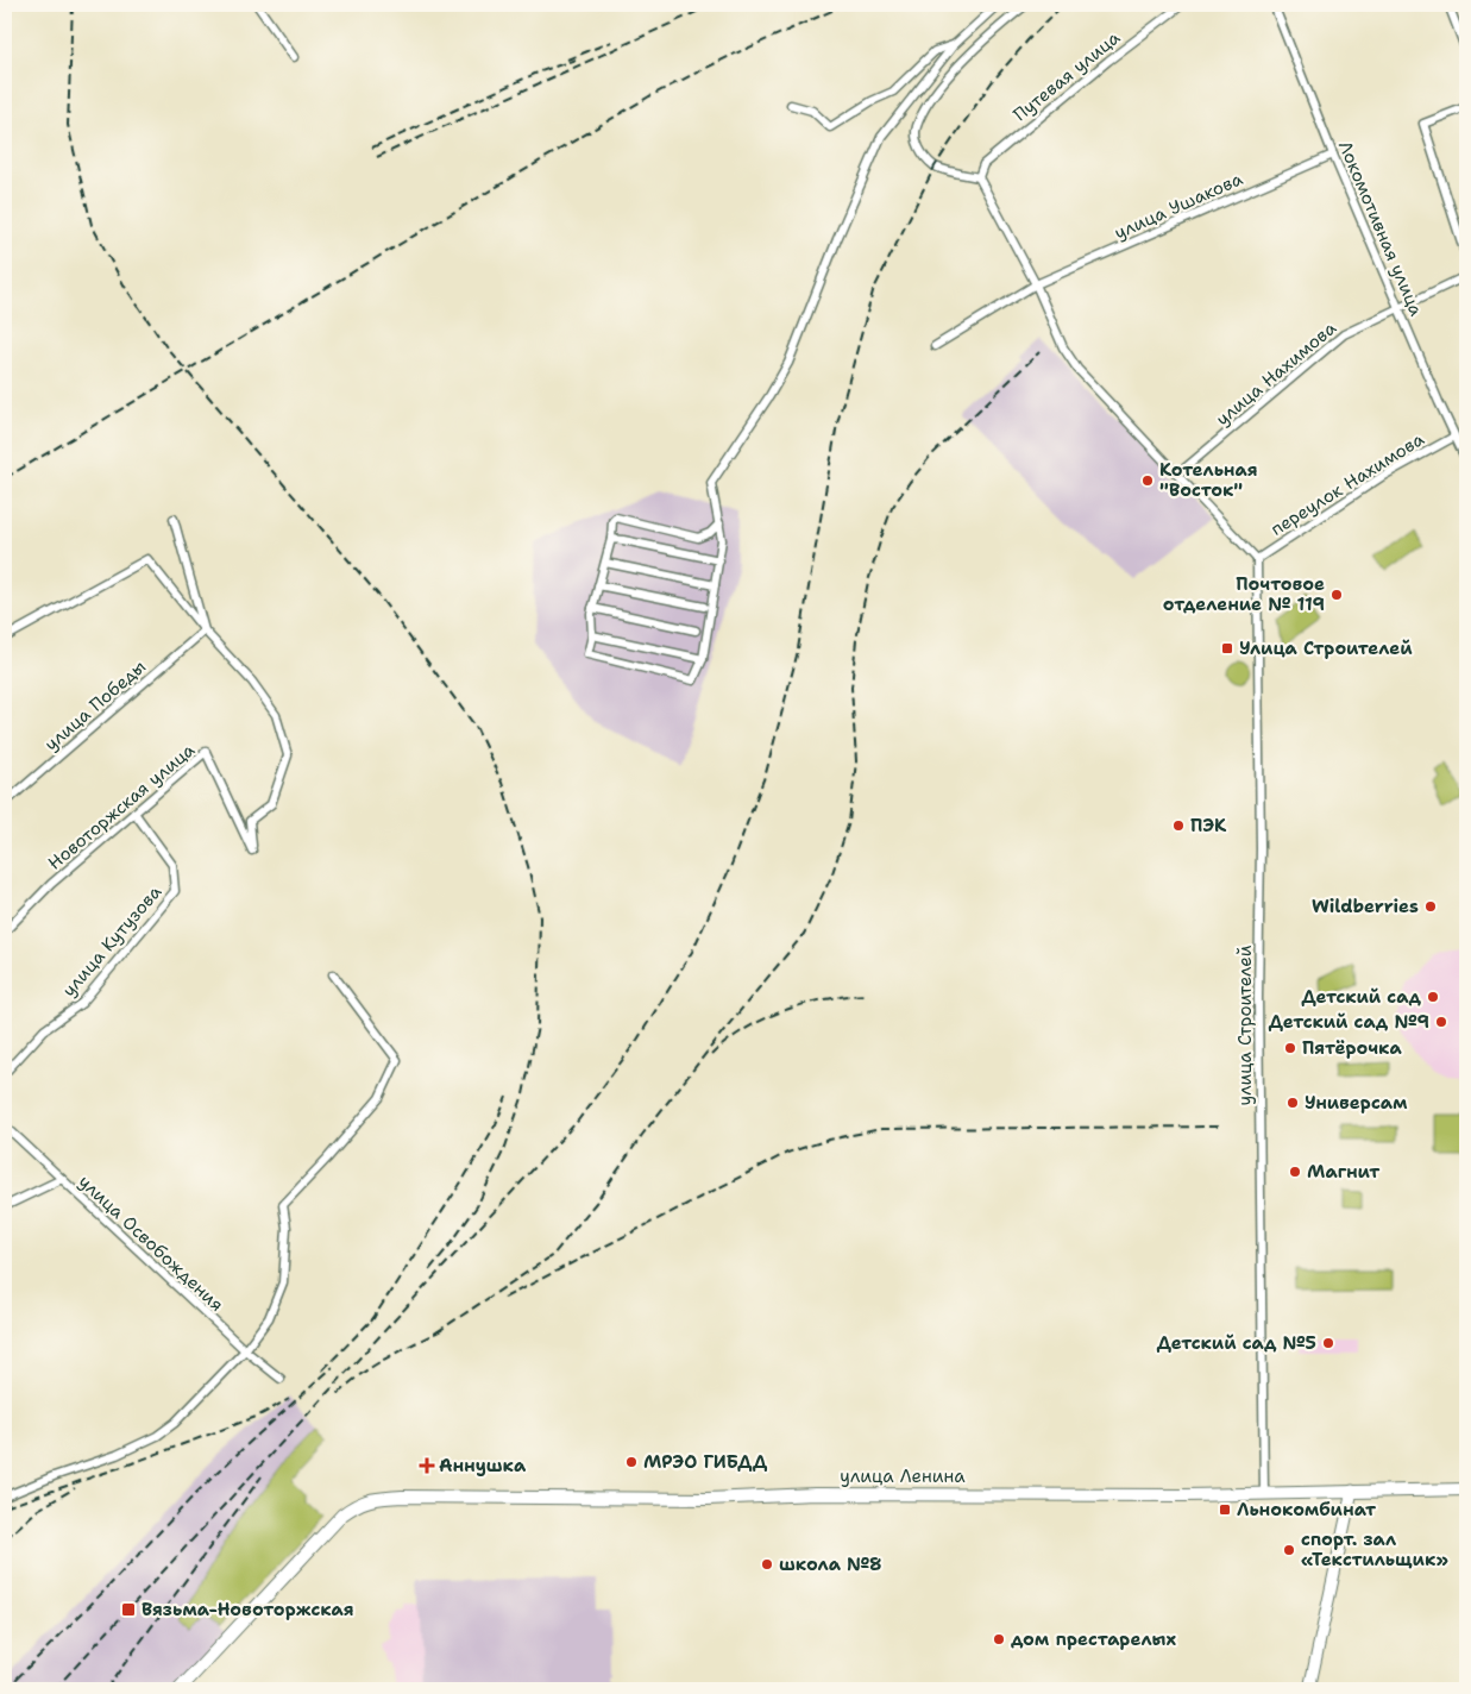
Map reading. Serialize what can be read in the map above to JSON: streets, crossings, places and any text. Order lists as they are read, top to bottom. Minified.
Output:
{"streets":{"main road":["улица Ленина"],"street":["Путевая улица","улица Ушакова","Локомотивная улица","улица Нахимова","переулок Нахимова","улица Победы","Новоторжская улица","улица Кутузова","улица Строителей","улица Освобождения"]},"crossings":[["улица Ушакова","Локомотивная улица"],["Локомотивная улица","улица Нахимова"],["Локомотивная улица","переулок Нахимова"],["переулок Нахимова","улица Строителей"],["улица Победы","Новоторжская улица"],["Новоторжская улица","улица Кутузова"],["улица Строителей","улица Ленина"]],"places":{"other":["Котельная \"Восток\"","Почтовое отделение № 119","ПЭК","Wildberries","Детский сад","Детский сад №9","Пятёрочка","Универсам","Магнит","Детский сад №5","МРЭО ГИБДД","спорт. зал «Текстильщик»","школа №8","дом престарелых"],"transit":["Улица Строителей","Льнокомбинат","Вязьма-Новоторжская"],"health":["Аннушка"]}}
